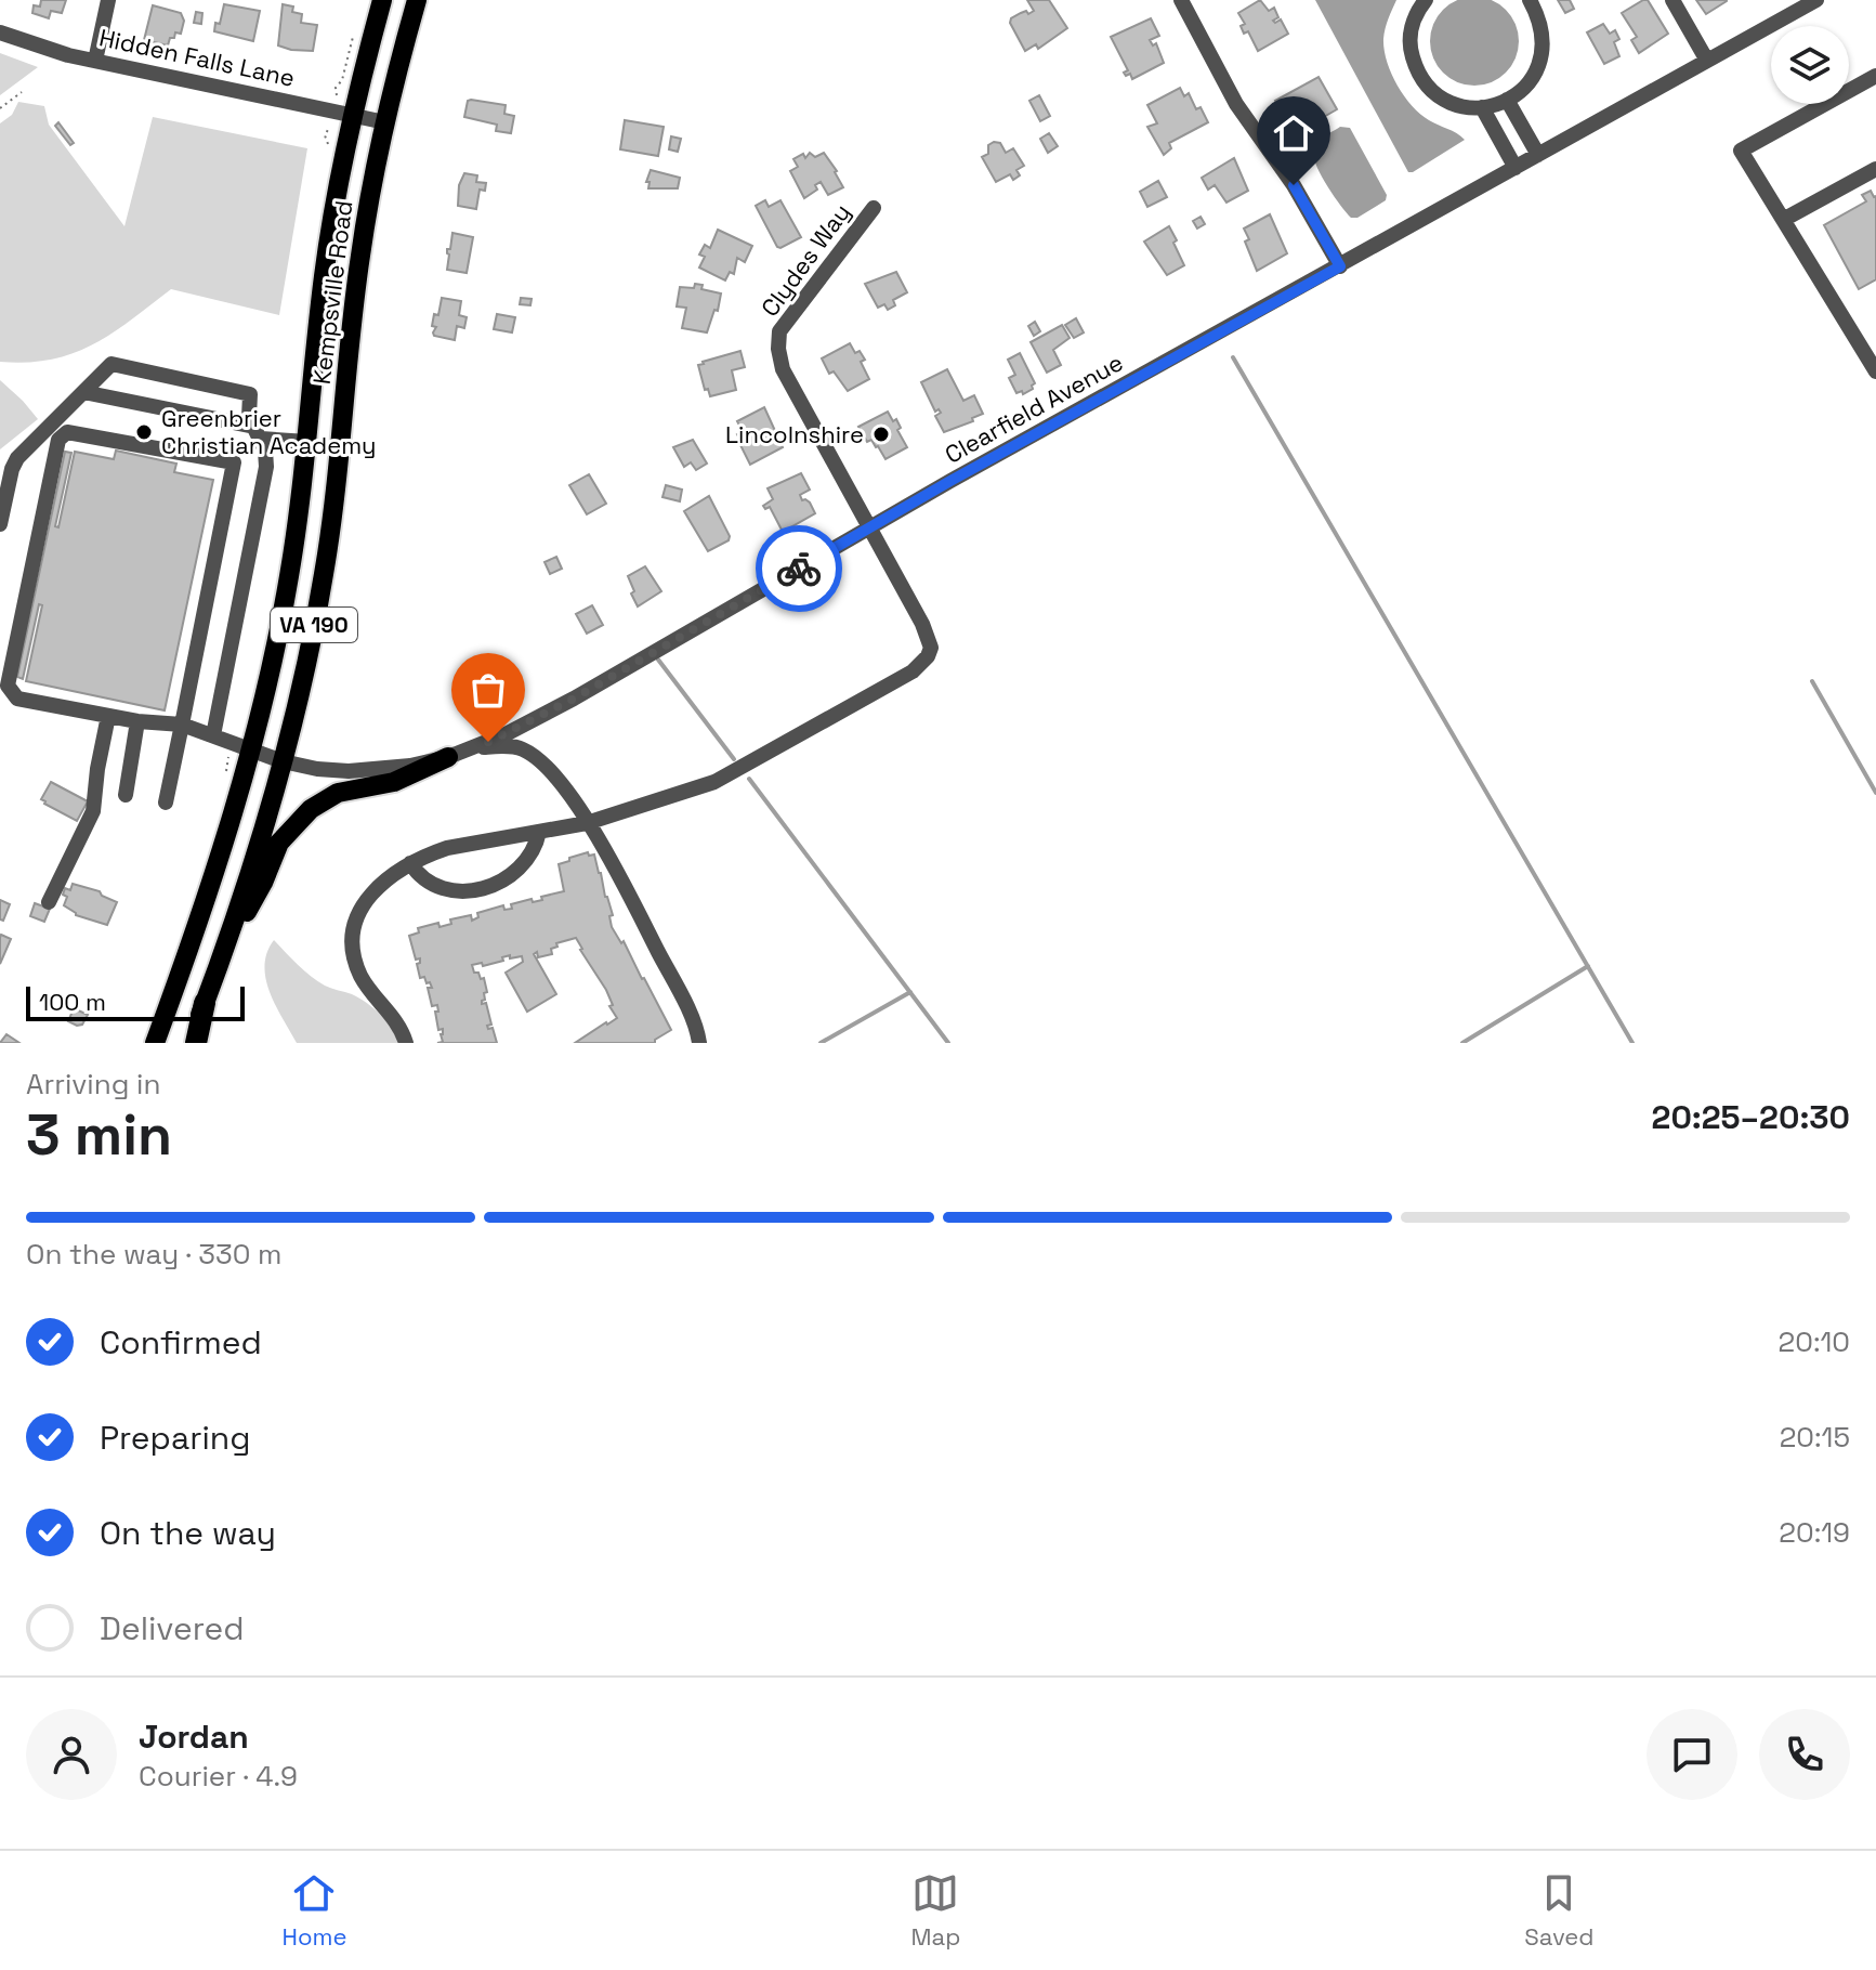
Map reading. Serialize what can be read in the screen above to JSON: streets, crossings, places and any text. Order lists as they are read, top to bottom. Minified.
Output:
{"streets":{"main road":["Kempsville Road","VA 190"],"street":["Hidden Falls Lane","Clydes Way","Clearfield Avenue"]},"crossings":[["Hidden Falls Lane","Kempsville Road"],["Clydes Way","Clearfield Avenue"],["Kempsville Road","Clearfield Avenue"]],"places":["Greenbrier Christian Academy","Lincolnshire"],"scale_bar":"100 m","page":{"scale":"100 m","heading":["3 min","Arriving in","20:25–20:30"],"panel":["Jordan","Courier · 4.9"],"bar":"On the way · 330 m","list":[["Confirmed","20:10"],["Preparing","20:15"],["On the way","20:19"],"Delivered"],"tabs":["Home","Map","Saved"]}}
